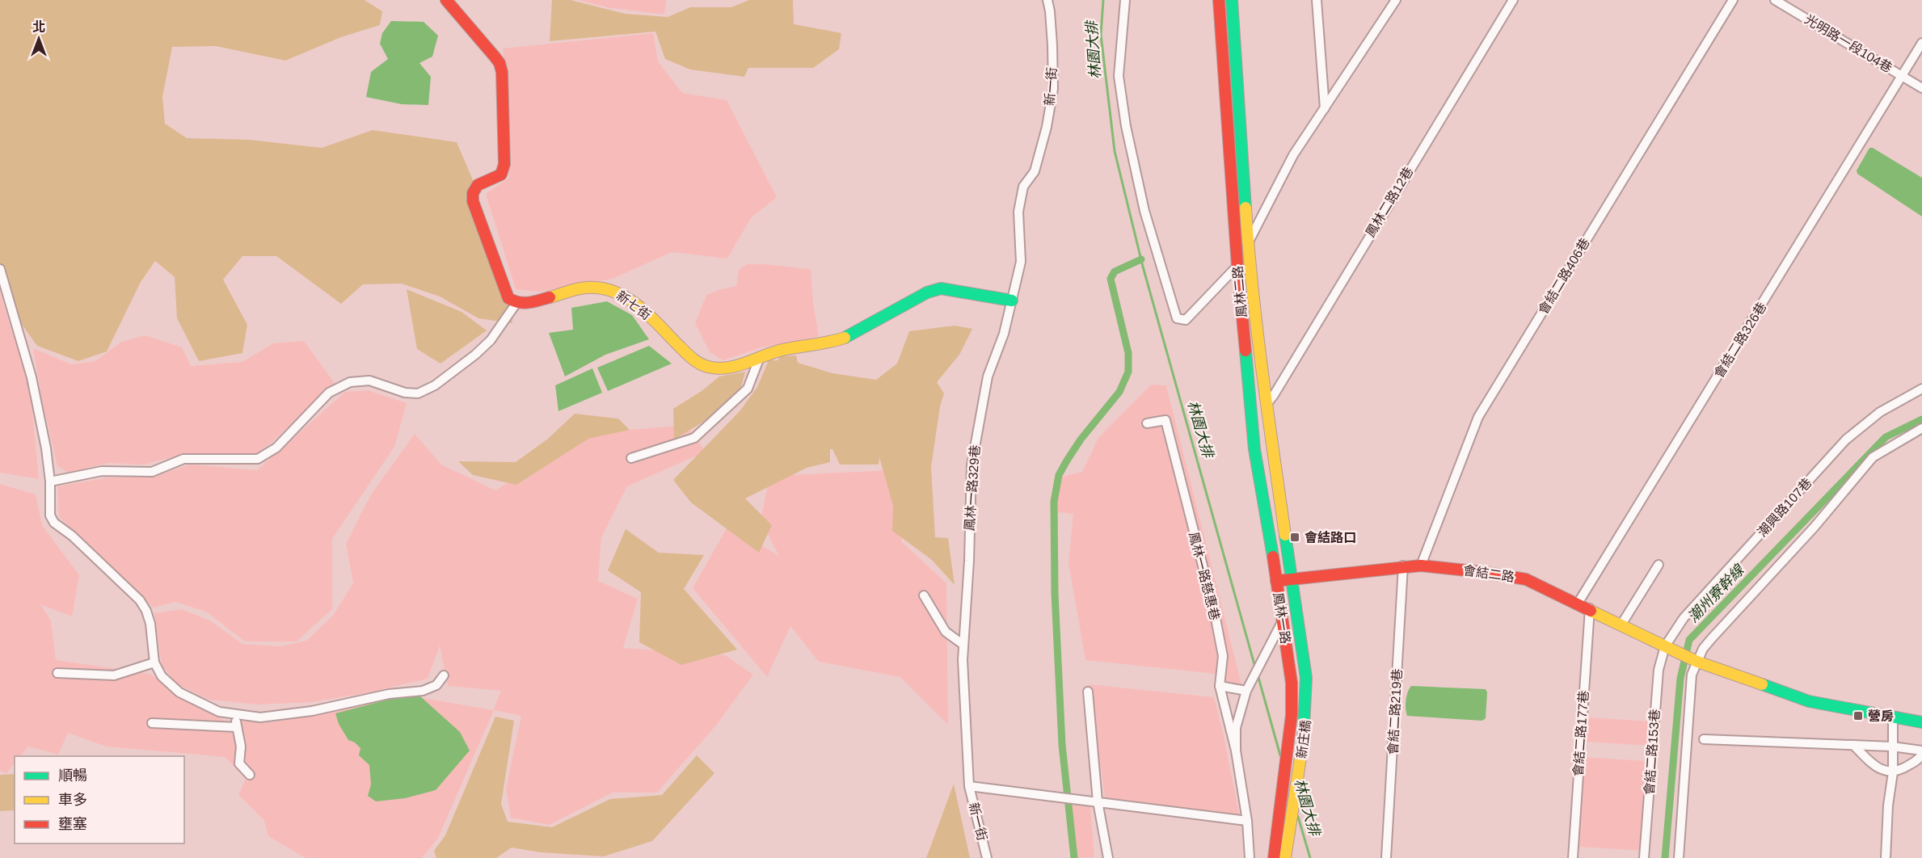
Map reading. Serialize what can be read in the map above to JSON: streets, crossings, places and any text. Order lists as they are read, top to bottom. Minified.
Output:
{"streets":{"main road":["鳳林二路","新七街","會結二路","鳳林一路","新庄橋"],"street":["光明路一段104巷","新一街","鳳林二路12巷","會結二路406巷","會結二路326巷","鳳林一路329巷","潮興路107巷","鳳林一路慈惠巷","會結二路219巷","會結二路177巷","會結二路153巷"]},"crossings":[["光明路一段104巷","會結二路326巷"],["新一街","鳳林一路329巷"],["鳳林二路12巷","鳳林二路"],["會結二路406巷","會結二路"],["鳳林二路","會結二路"],["鳳林二路","鳳林一路"],["新七街","鳳林一路329巷"],["會結二路326巷","會結二路"],["潮興路107巷","會結二路"],["潮興路107巷","會結二路153巷"],["會結二路","鳳林一路"],["會結二路","會結二路219巷"],["會結二路","會結二路177巷"],["會結二路","會結二路153巷"],["鳳林一路","新庄橋"]],"water":["林園大排","潮州寮幹線"],"places":{"transit":["會結路口","營房"]},"legend":["順暢","車多","壅塞"],"north":"top"}
